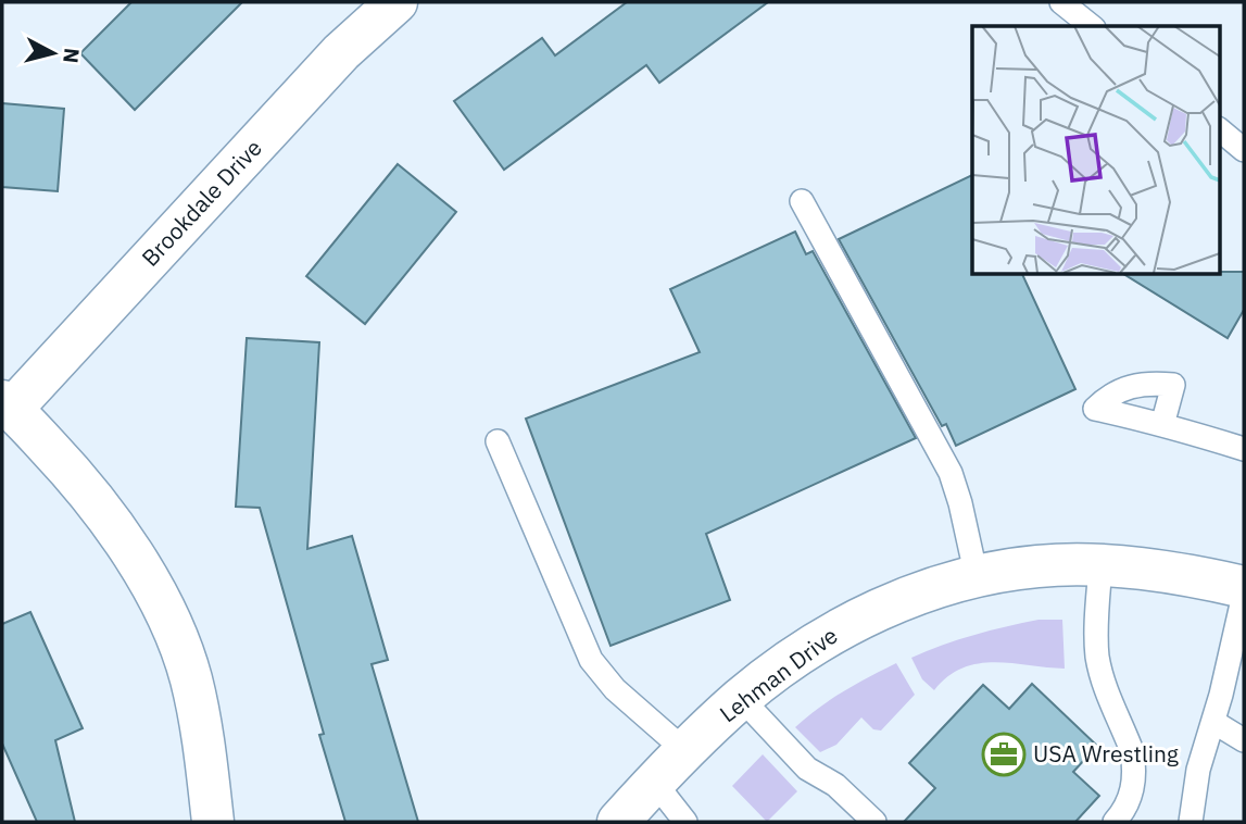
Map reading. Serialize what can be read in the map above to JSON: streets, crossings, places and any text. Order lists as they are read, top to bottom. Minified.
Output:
{"streets":{"street":["Brookdale Drive","Lehman Drive"]},"places":{"office":["USA Wrestling"]},"north":"right"}
